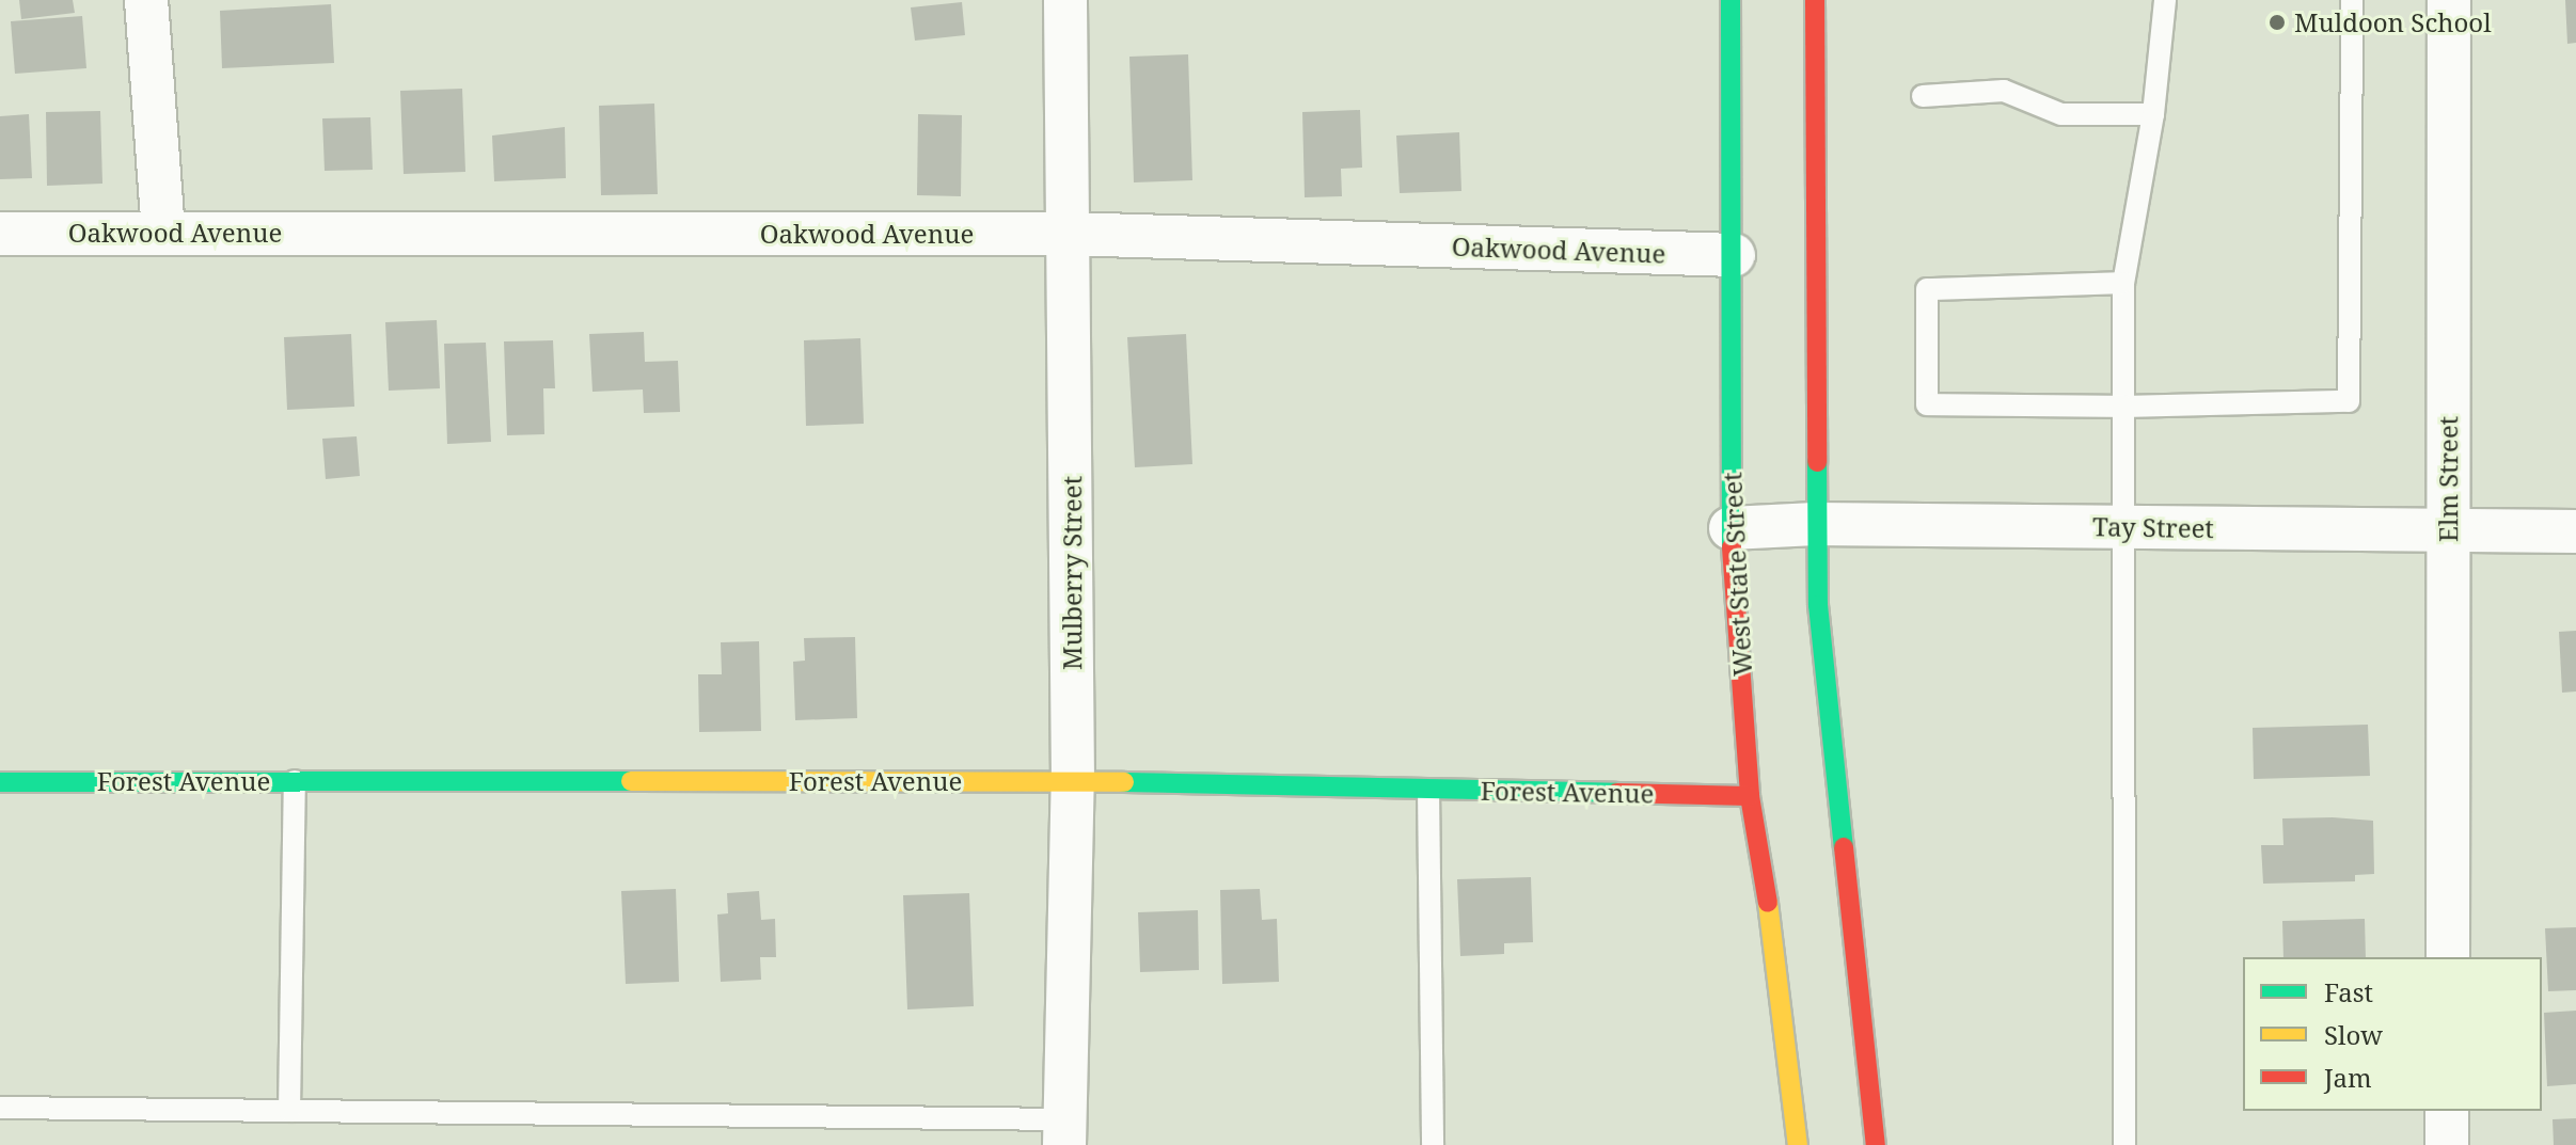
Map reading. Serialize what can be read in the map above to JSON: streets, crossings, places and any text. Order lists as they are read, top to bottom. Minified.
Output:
{"streets":{"main road":["West State Street","Forest Avenue"],"street":["Oakwood Avenue","Elm Street","Tay Street","Mulberry Street"]},"crossings":[["Oakwood Avenue","Mulberry Street"],["Oakwood Avenue","West State Street"],["Elm Street","Tay Street"],["Tay Street","West State Street"],["Mulberry Street","Forest Avenue"],["West State Street","Forest Avenue"]],"places":["Muldoon School"],"legend":["Fast","Slow","Jam"]}
